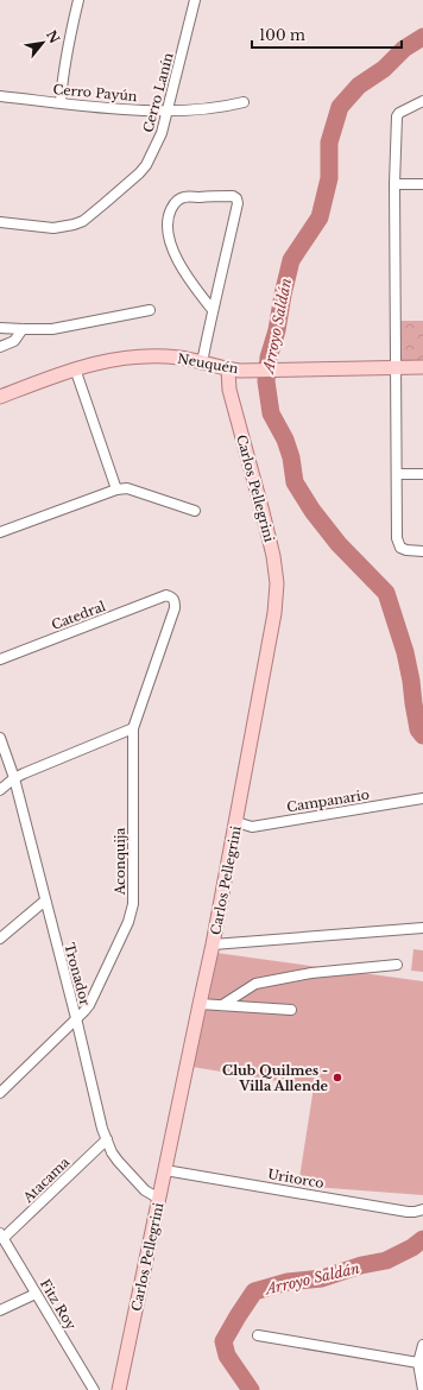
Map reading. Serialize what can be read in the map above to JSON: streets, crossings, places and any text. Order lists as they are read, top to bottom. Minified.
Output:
{"streets":{"main road":["Neuquén","Carlos Pellegrini"],"street":["Cerro Payún","Cerro Lanín","Catedral","Campanario","Aconquija","Tronador","Uritorco","Atacama","Fitz Roy"]},"crossings":[["Cerro Payún","Cerro Lanín"],["Neuquén","Carlos Pellegrini"],["Carlos Pellegrini","Campanario"],["Carlos Pellegrini","Tronador"],["Carlos Pellegrini","Uritorco"],["Catedral","Aconquija"],["Aconquija","Tronador"],["Tronador","Atacama"],["Atacama","Fitz Roy"]],"water":["Arroyo Saldán"],"places":["Club Quilmes - Villa Allende"],"scale_bar":"100 m","north":"top right"}
